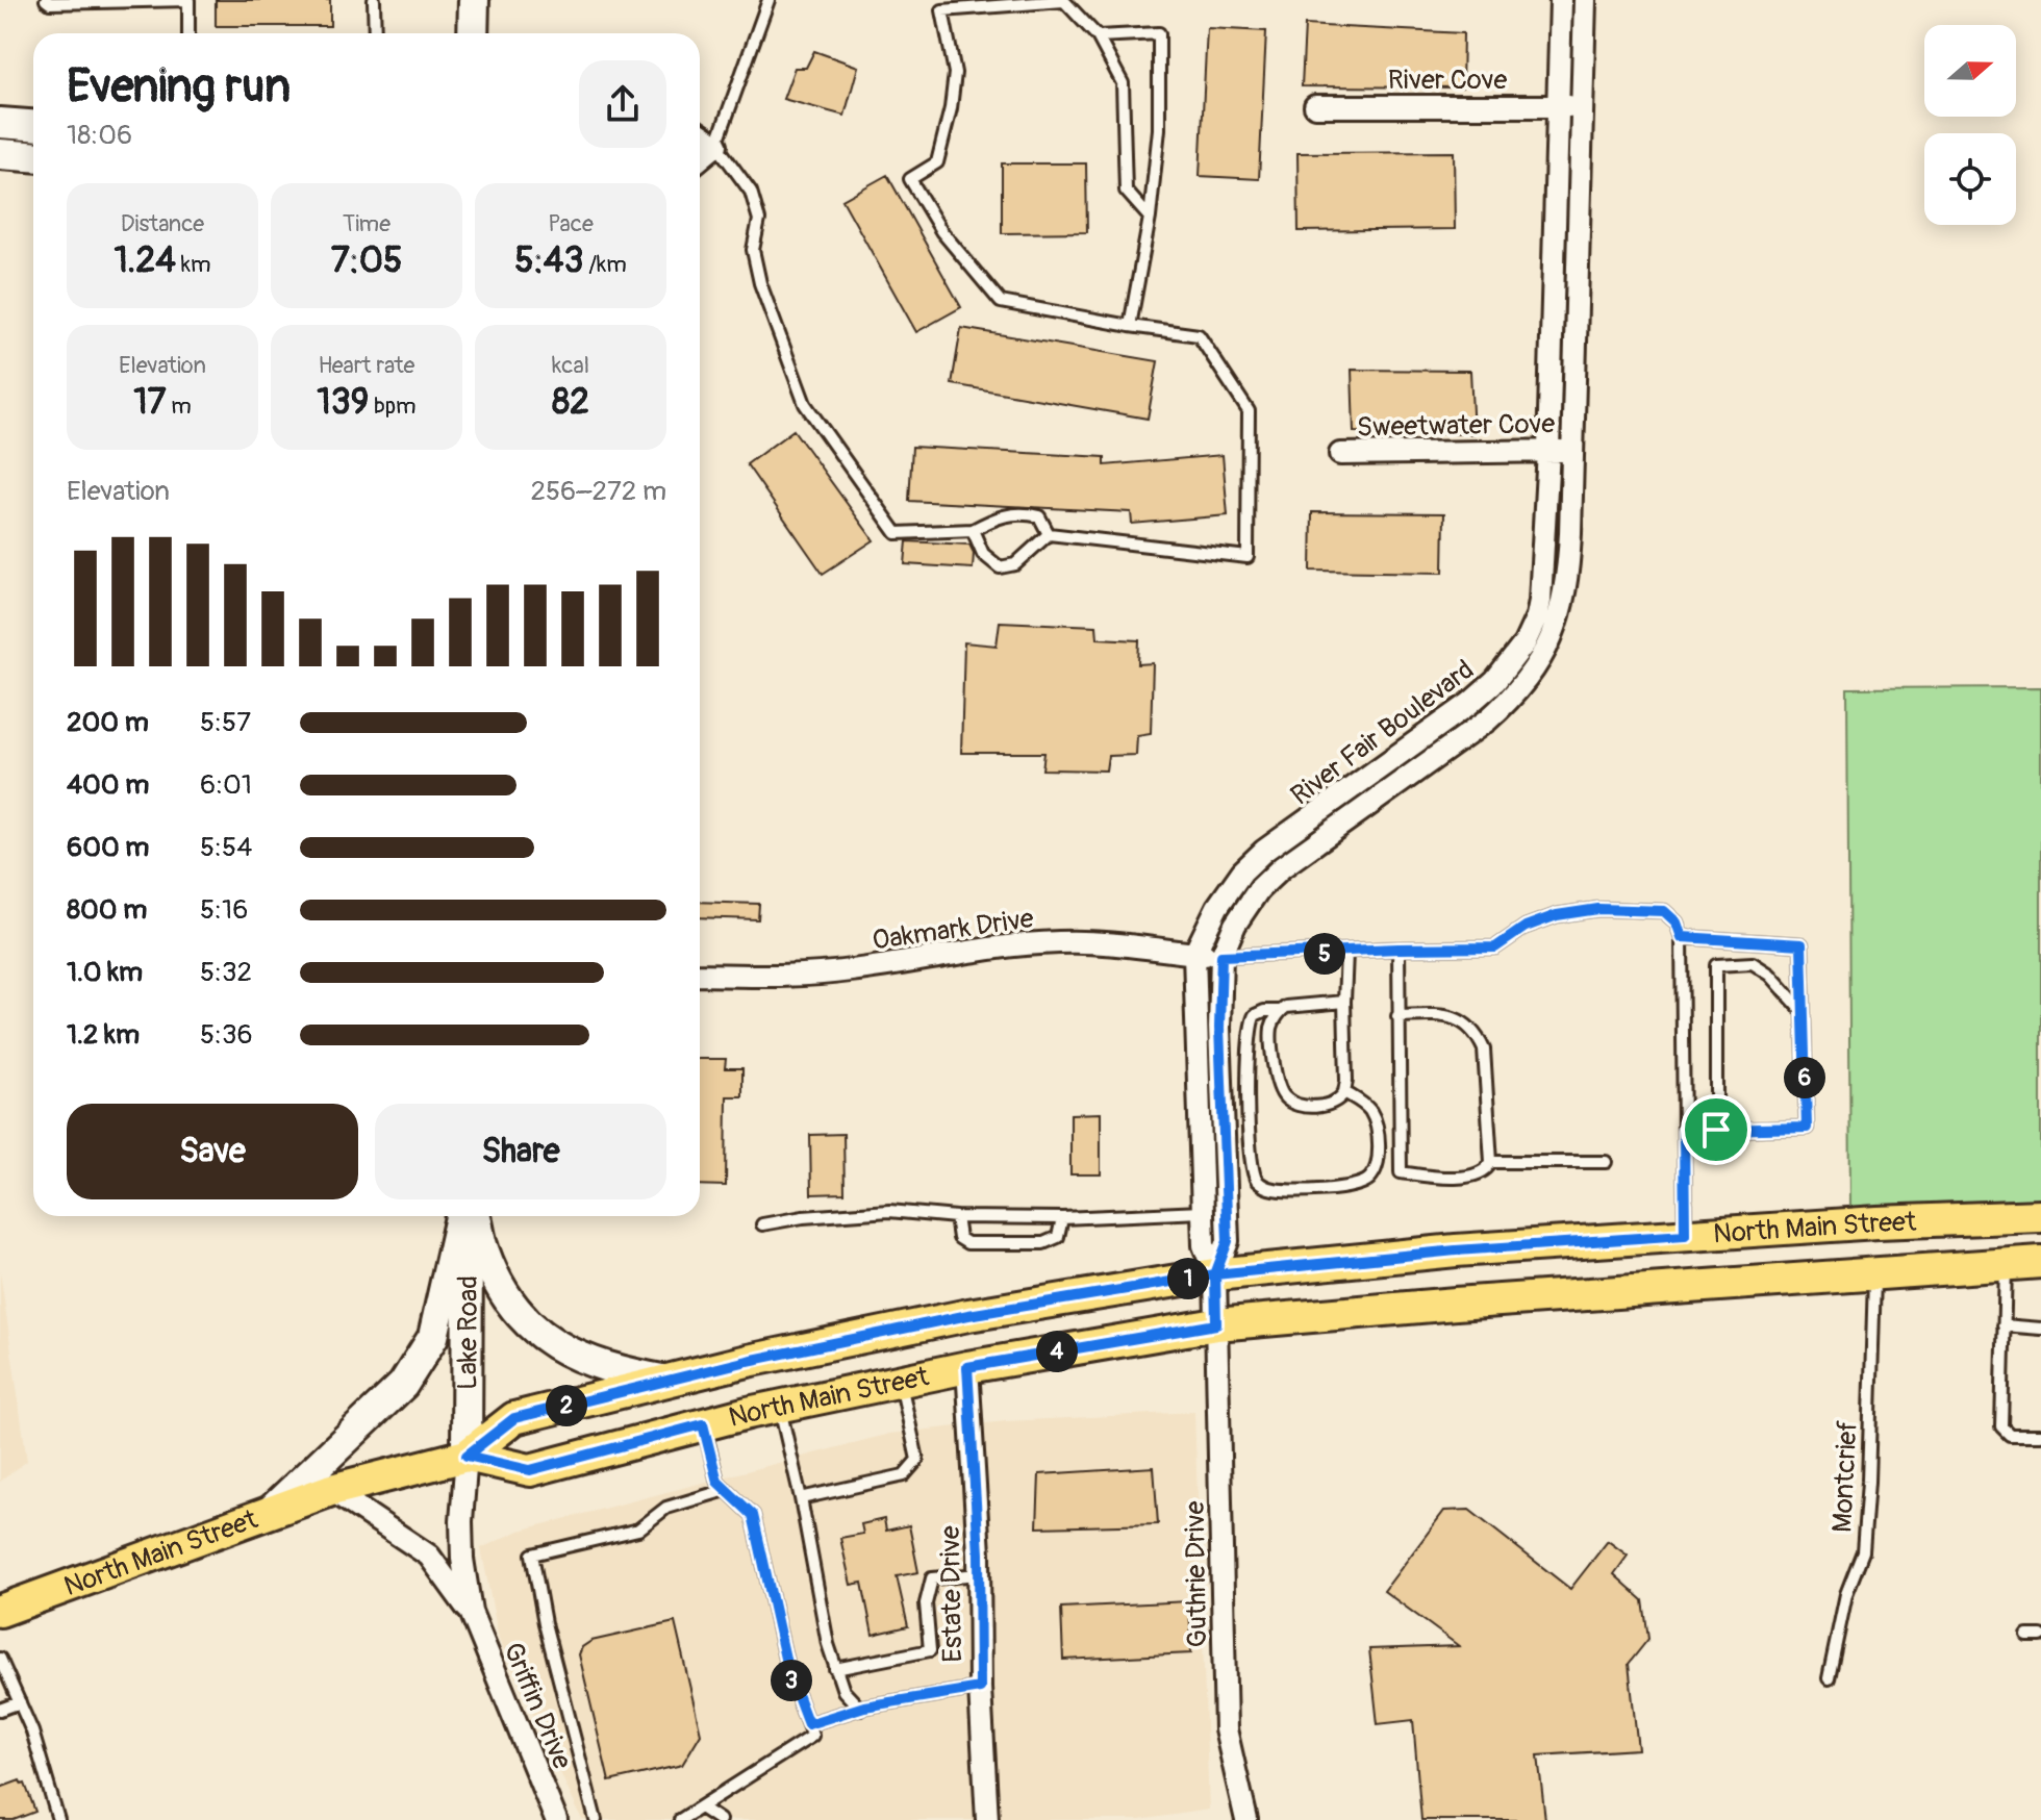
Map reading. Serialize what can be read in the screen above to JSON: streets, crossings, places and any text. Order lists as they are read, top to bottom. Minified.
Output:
{"streets":{"main road":["North Main Street","Lake Road"],"street":["River Cove","Sweetwater Cove","River Fair Boulevard","Oakmark Drive","Guthrie Drive","Estate Drive","Griffin Drive"],"lane":["Montcrief"]},"crossings":[["River Cove","River Fair Boulevard"],["Sweetwater Cove","River Fair Boulevard"],["River Fair Boulevard","Oakmark Drive"],["River Fair Boulevard","North Main Street"],["River Fair Boulevard","Guthrie Drive"],["North Main Street","Lake Road"],["North Main Street","Montcrief"],["North Main Street","Guthrie Drive"],["North Main Street","Estate Drive"],["North Main Street","Griffin Drive"],["Lake Road","Griffin Drive"]],"north":"right","page":{"heading":["Evening run","18:06"],"stats":[["Distance","1.24 km"],["Time","7:05"],["Pace","5:43 /km"],["Elevation","17 m"],["Heart rate","139 bpm"],["kcal","82"]],"chart":["Elevation","256–272 m"],"list":[{"name":"200 m","note":"5:57"},{"name":"400 m","note":"6:01"},{"name":"600 m","note":"5:54"},{"name":"800 m","note":"5:16"},{"name":"1.0 km","note":"5:32"},{"name":"1.2 km","note":"5:36"}],"pins":["5","6","1","4","2","3"],"buttons":["Save","Share"]}}
